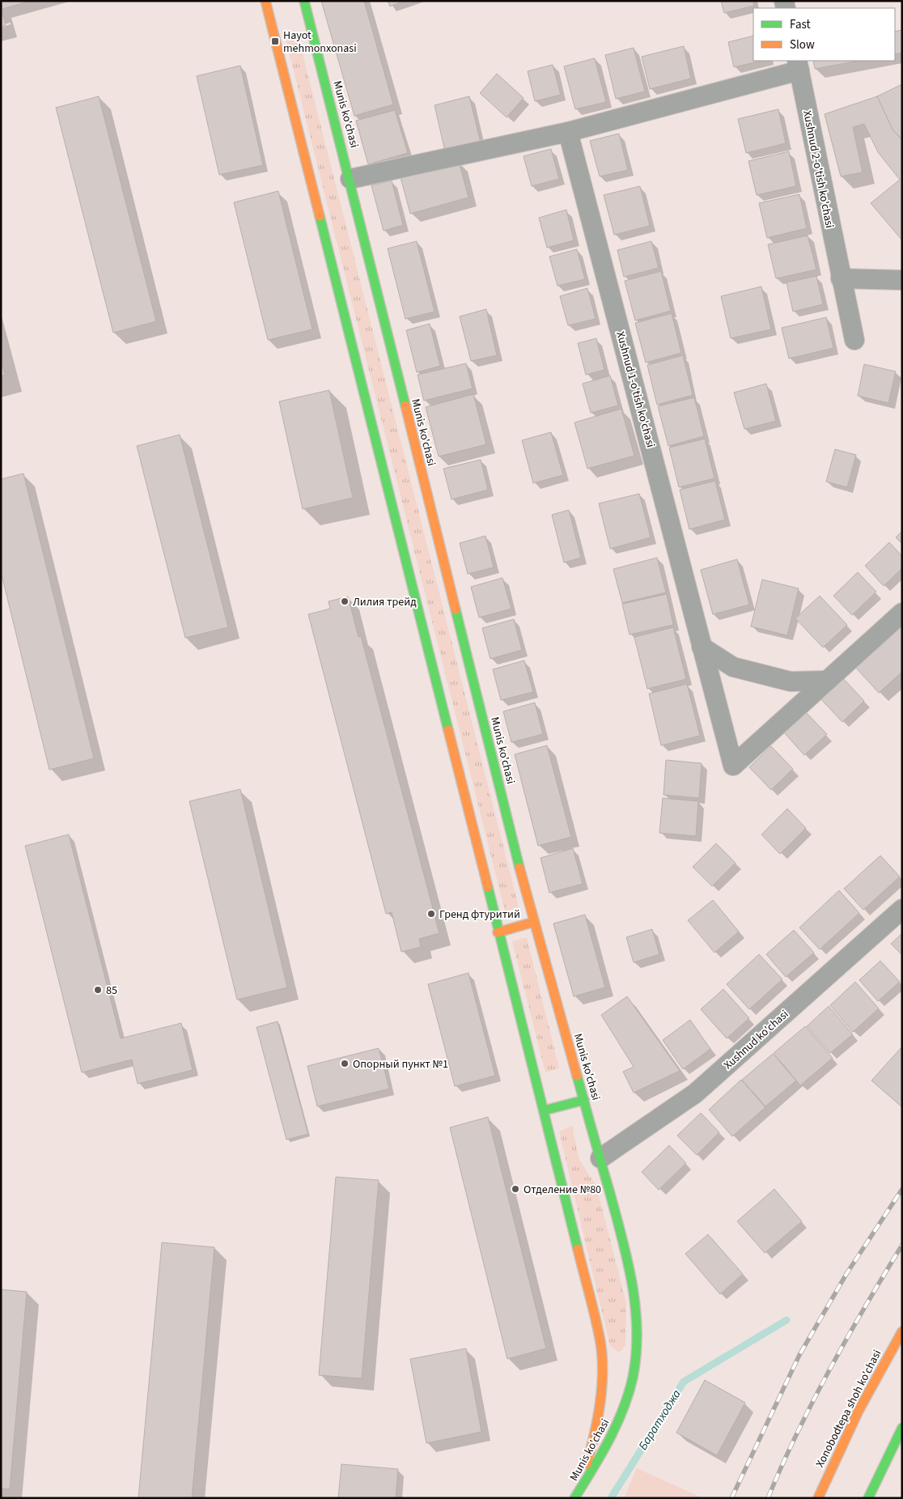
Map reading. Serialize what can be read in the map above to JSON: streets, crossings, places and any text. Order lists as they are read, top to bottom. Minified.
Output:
{"streets":{"main road":["Munis ko'chasi","Xonobodtepa shoh ko'chasi"],"street":["Xushnud 2-o'tish ko'chasi","Xushnud 1-o'tish ko'chasi","Xushnud ko'chasi"]},"crossings":[["Munis ko'chasi","Xushnud ko'chasi"]],"water":["Баратходжа"],"places":{"transit":["Hayot mehmonxonasi"],"other":["Лилия трейд","Гренд фтуритий","85","Опорный пункт №1","Отделение №80"]},"legend":["Fast","Slow"]}
